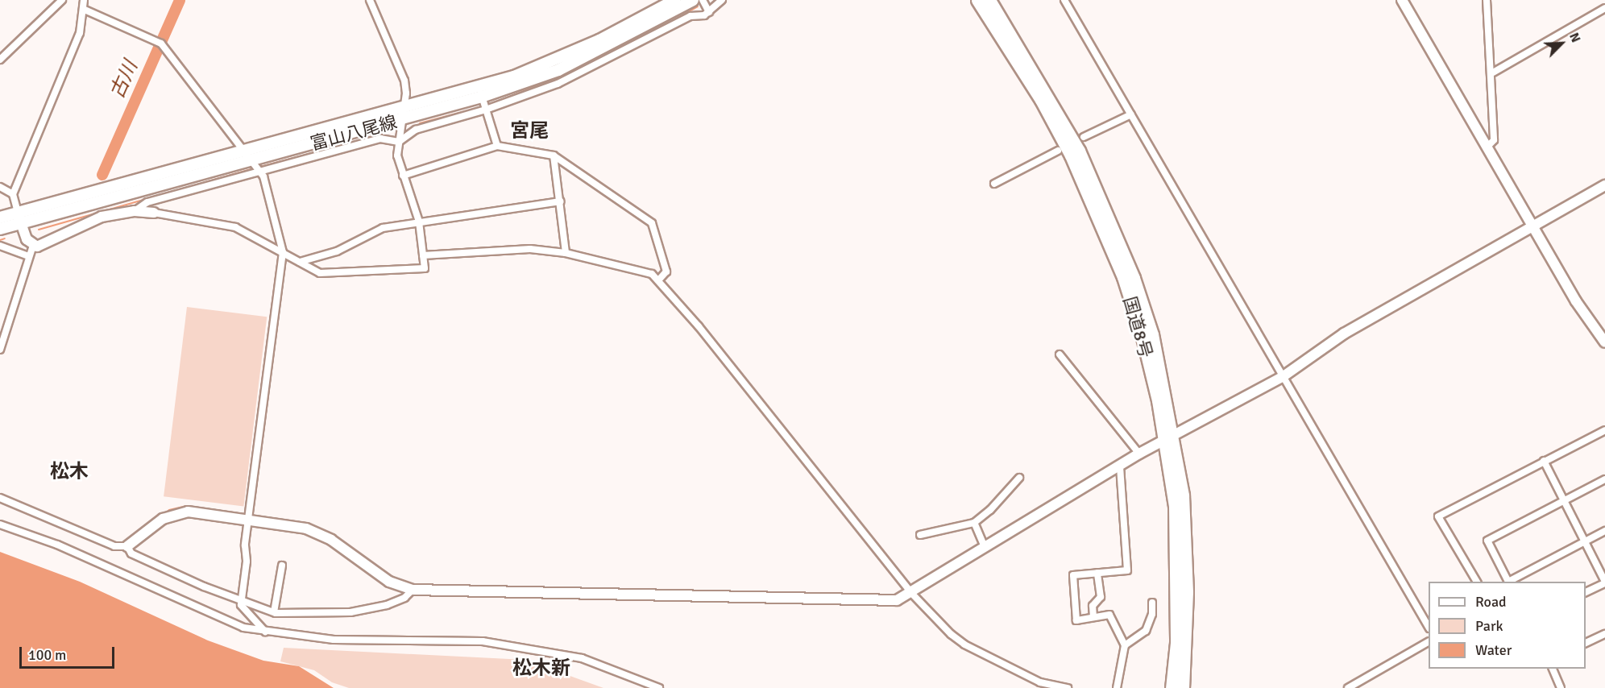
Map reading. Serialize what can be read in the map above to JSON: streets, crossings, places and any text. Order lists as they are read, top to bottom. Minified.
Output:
{"streets":{"highway":["国道8号"],"main road":["富山八尾線"]},"districts":["宮尾","松木","松木新"],"water":["古川"],"legend":["Road","Park","Water"],"scale_bar":"100 m","north":"top right"}
